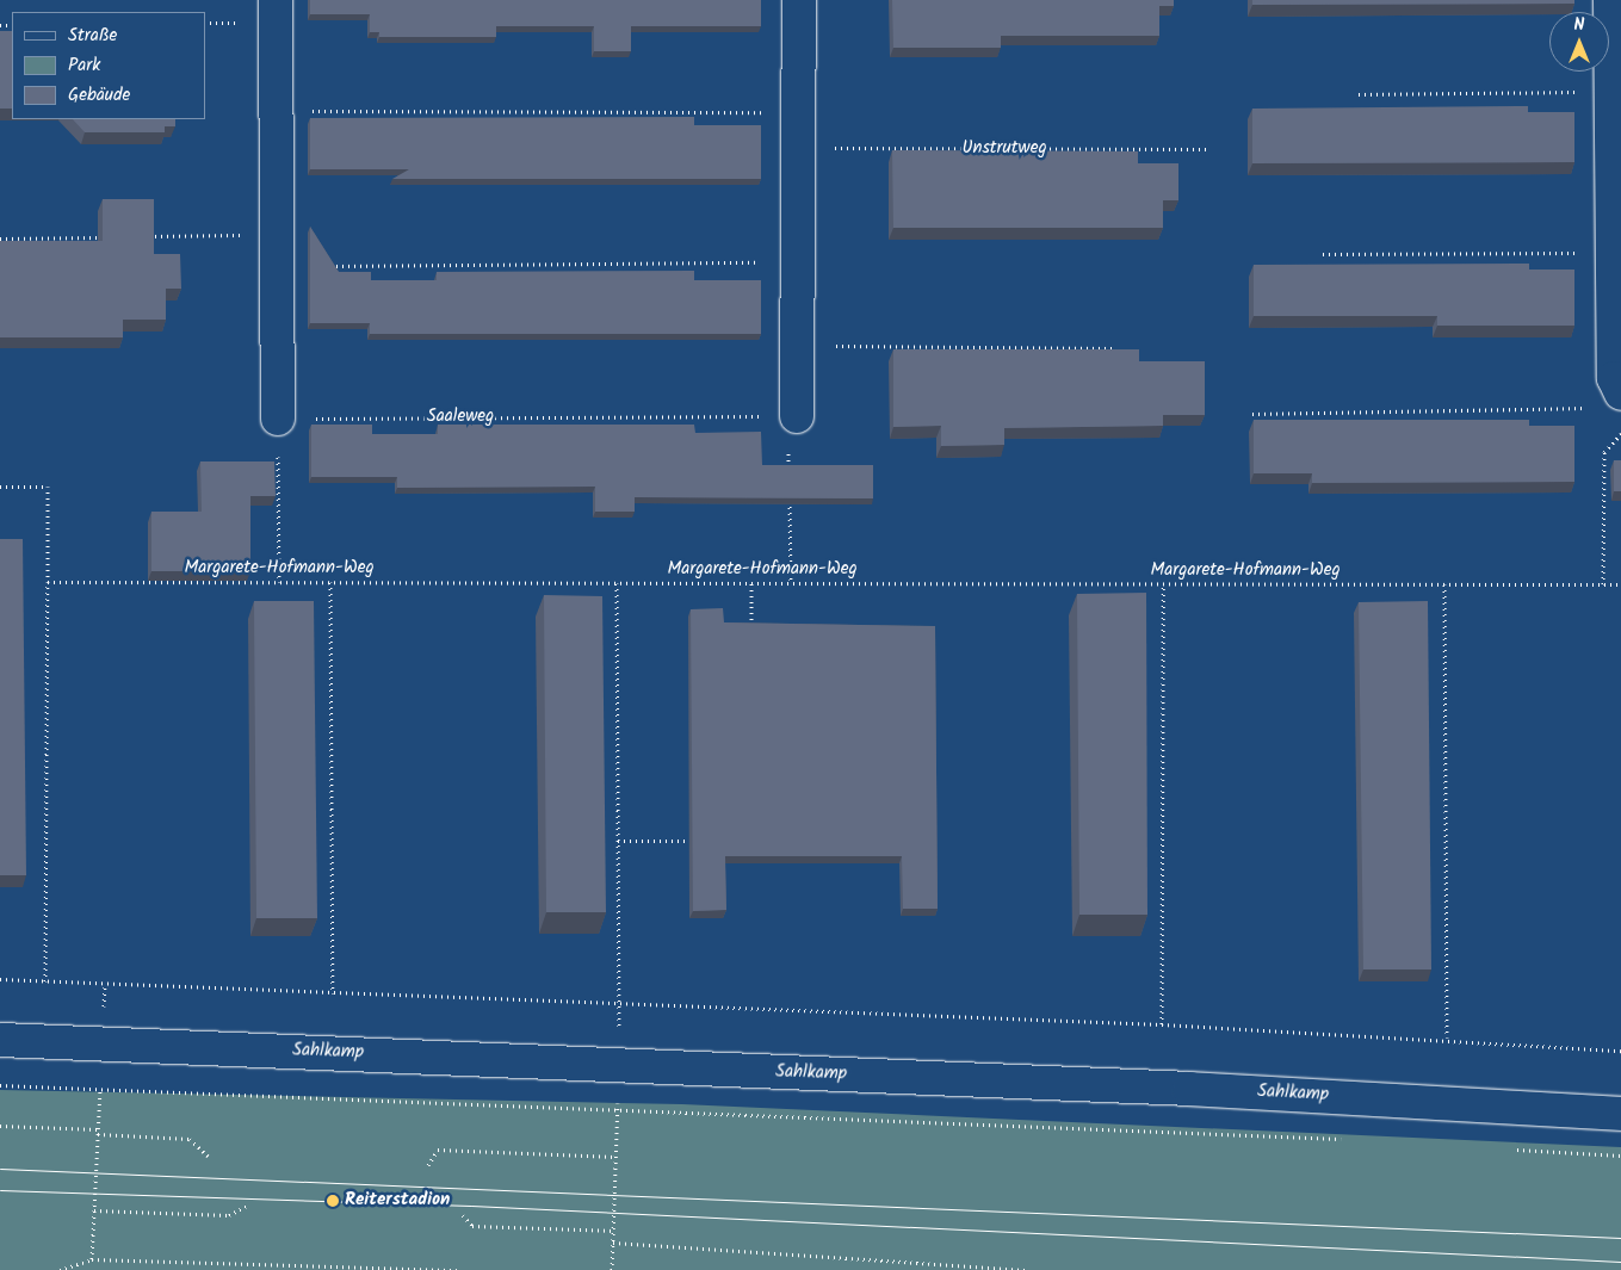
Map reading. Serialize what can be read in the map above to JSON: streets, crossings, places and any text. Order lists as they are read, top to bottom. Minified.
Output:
{"streets":{"street":["Sahlkamp"],"path":["Unstrutweg","Saaleweg","Margarete-Hofmann-Weg"]},"places":["Reiterstadion"],"legend":["Straße","Park","Gebäude"],"north":"top"}
